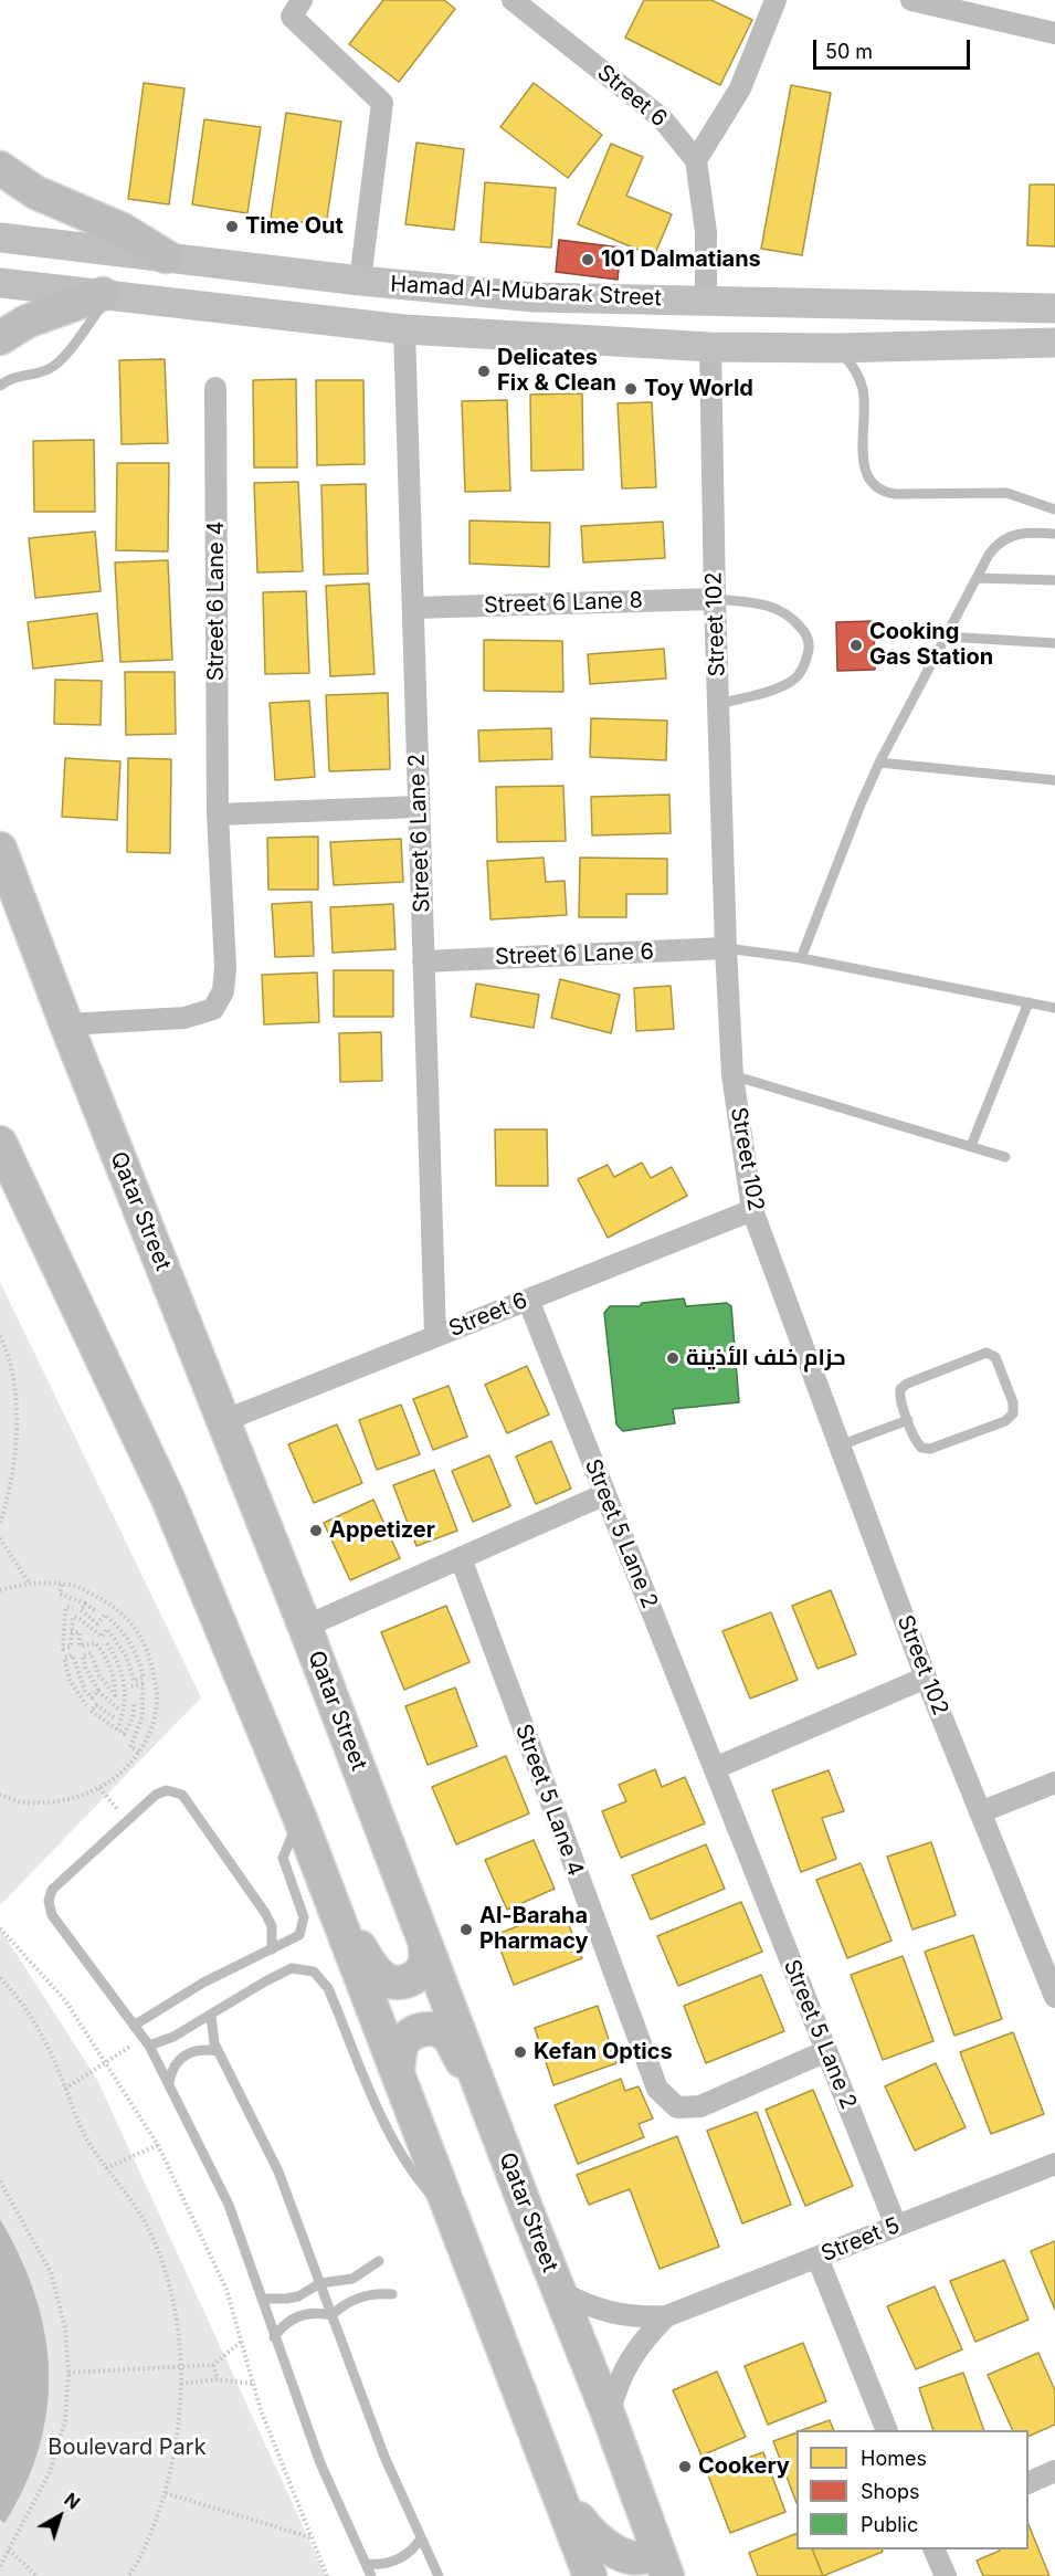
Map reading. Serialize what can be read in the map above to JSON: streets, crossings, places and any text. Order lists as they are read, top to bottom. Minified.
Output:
{"streets":{"main road":["Hamad Al-Mubarak Street","Qatar Street"],"street":["Street 6","Street 6 Lane 4","Street 6 Lane 8","Street 102","Street 6 Lane 2","Street 6 Lane 6","Street 5 Lane 2","Street 5 Lane 4","Street 5"]},"crossings":[["Street 6","Street 102"],["Street 6","Street 6 Lane 2"],["Street 6","Qatar Street"],["Street 6","Street 5 Lane 2"],["Hamad Al-Mubarak Street","Street 102"],["Hamad Al-Mubarak Street","Street 6 Lane 2"],["Street 6 Lane 4","Qatar Street"],["Street 6 Lane 8","Street 102"],["Street 6 Lane 8","Street 6 Lane 2"],["Street 102","Street 6 Lane 6"],["Street 6 Lane 2","Street 6 Lane 6"],["Qatar Street","Street 5"],["Street 5 Lane 2","Street 5 Lane 4"],["Street 5 Lane 2","Street 5"]],"parks":["Boulevard Park"],"places":["Time Out","101 Dalmatians","Delicates Fix & Clean","Toy World","Cooking Gas Station","حزام خلف الأذينة","Appetizer","Al-Baraha Pharmacy","Kefan Optics","Cookery"],"legend":["Homes","Shops","Public"],"scale_bar":"50 m","north":"top right"}
